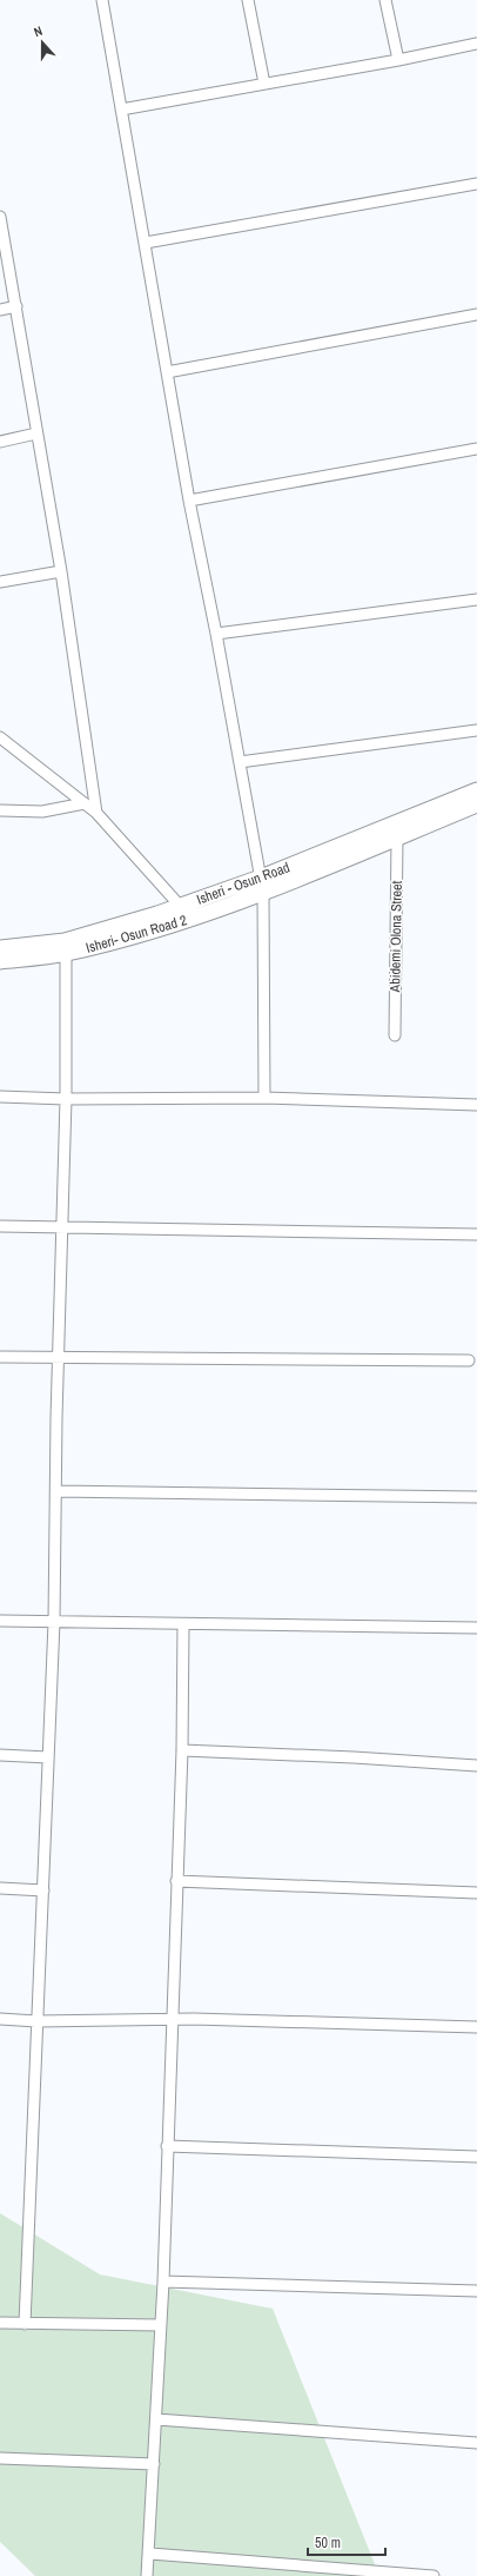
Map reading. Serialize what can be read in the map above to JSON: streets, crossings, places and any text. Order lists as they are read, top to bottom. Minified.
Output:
{"streets":{"main road":["Isheri - Osun Road","Isheri- Osun Road 2"],"street":["Abidemi Olona Street"]},"crossings":[["Isheri - Osun Road","Isheri- Osun Road 2"],["Isheri- Osun Road 2","Abidemi Olona Street"]],"scale_bar":"50 m","north":"top"}
